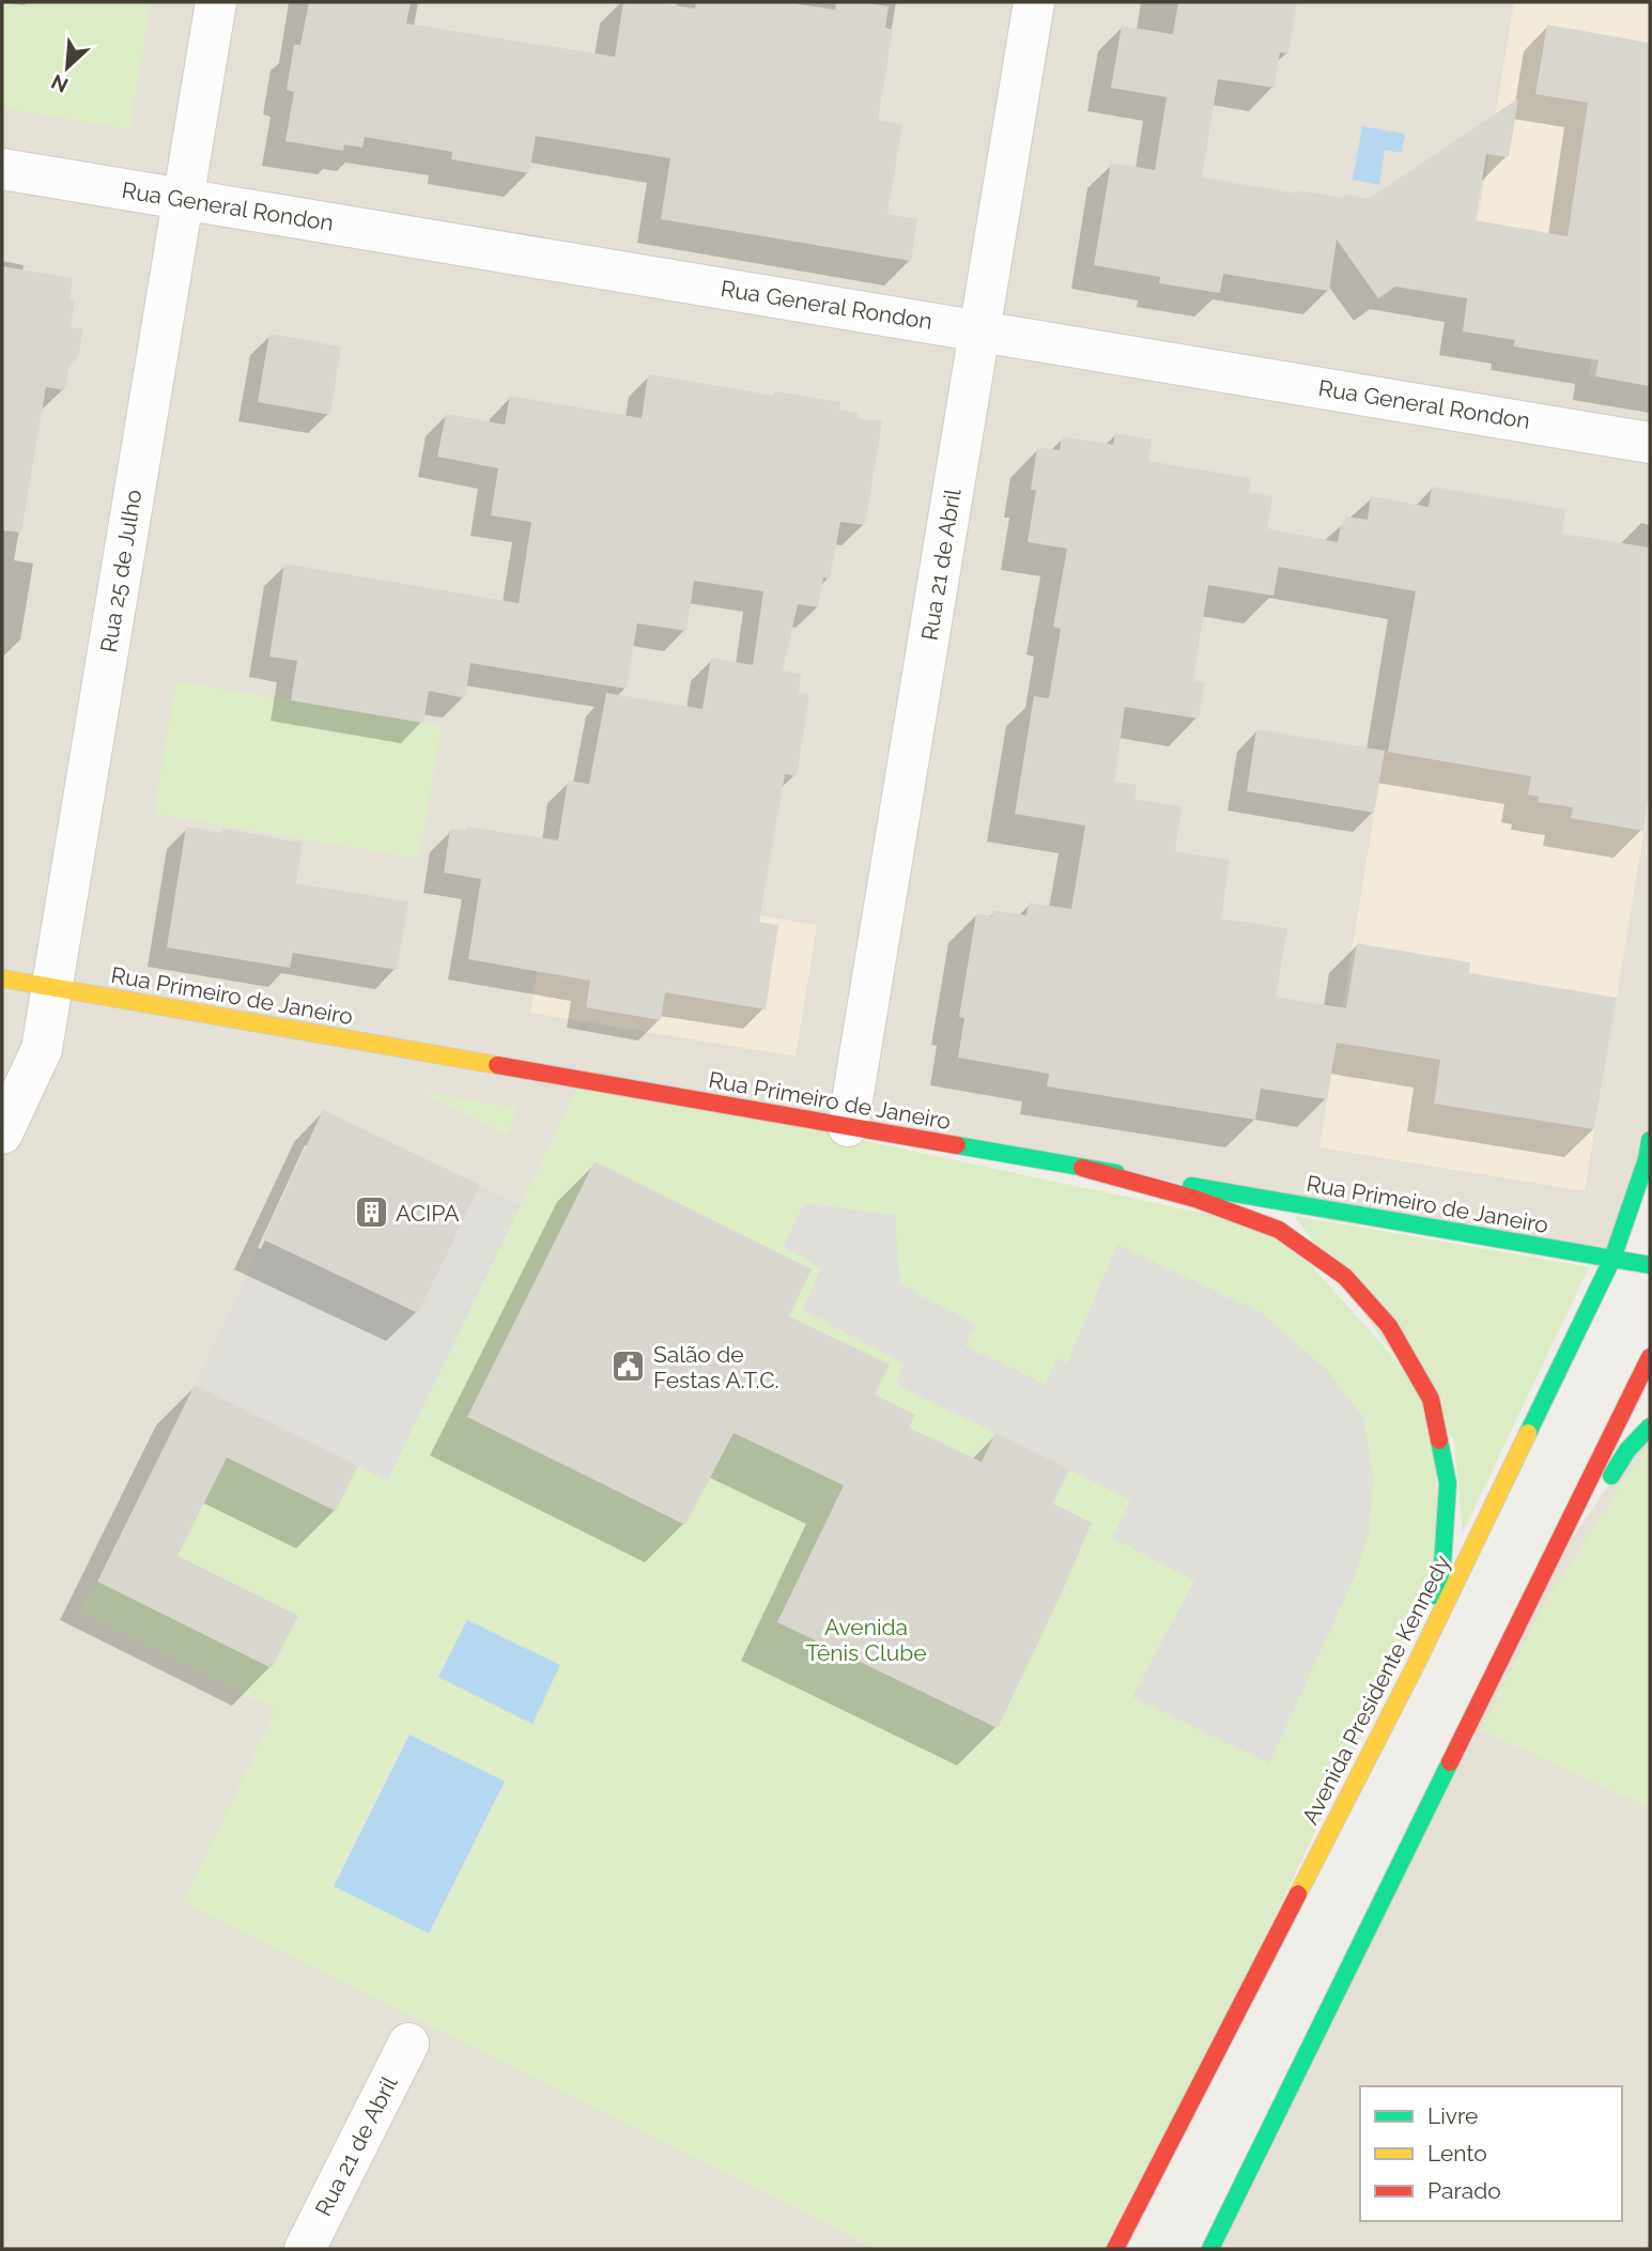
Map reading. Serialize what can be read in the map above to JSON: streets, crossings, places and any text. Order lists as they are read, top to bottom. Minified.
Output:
{"streets":{"main road":["Rua Primeiro de Janeiro","Avenida Presidente Kennedy"],"street":["Rua General Rondon","Rua 21 de Abril","Rua 25 de Julho"]},"crossings":[["Rua General Rondon","Rua 21 de Abril"],["Rua General Rondon","Rua 25 de Julho"],["Rua 21 de Abril","Rua Primeiro de Janeiro"],["Rua 25 de Julho","Rua Primeiro de Janeiro"],["Rua Primeiro de Janeiro","Avenida Presidente Kennedy"]],"parks":["Avenida Tênis Clube"],"places":{"building":["ACIPA"],"public building":["Salão de Festas A.T.C."]},"legend":["Livre","Lento","Parado"],"north":"bottom left"}
